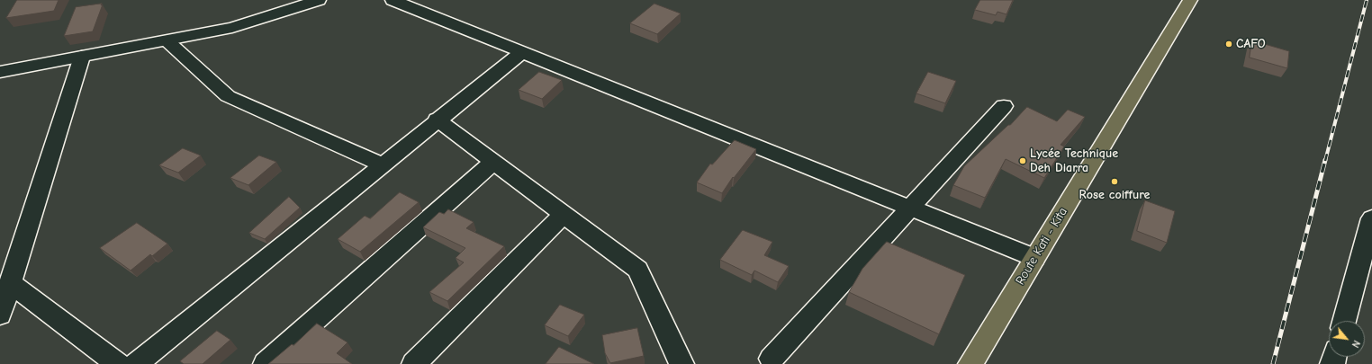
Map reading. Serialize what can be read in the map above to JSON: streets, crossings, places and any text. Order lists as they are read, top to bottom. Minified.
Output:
{"streets":{"main road":["Route Kati - Kita"]},"places":["CAFO","Lycée Technique Deh Diarra","Rose coiffure"],"north":"bottom right"}
